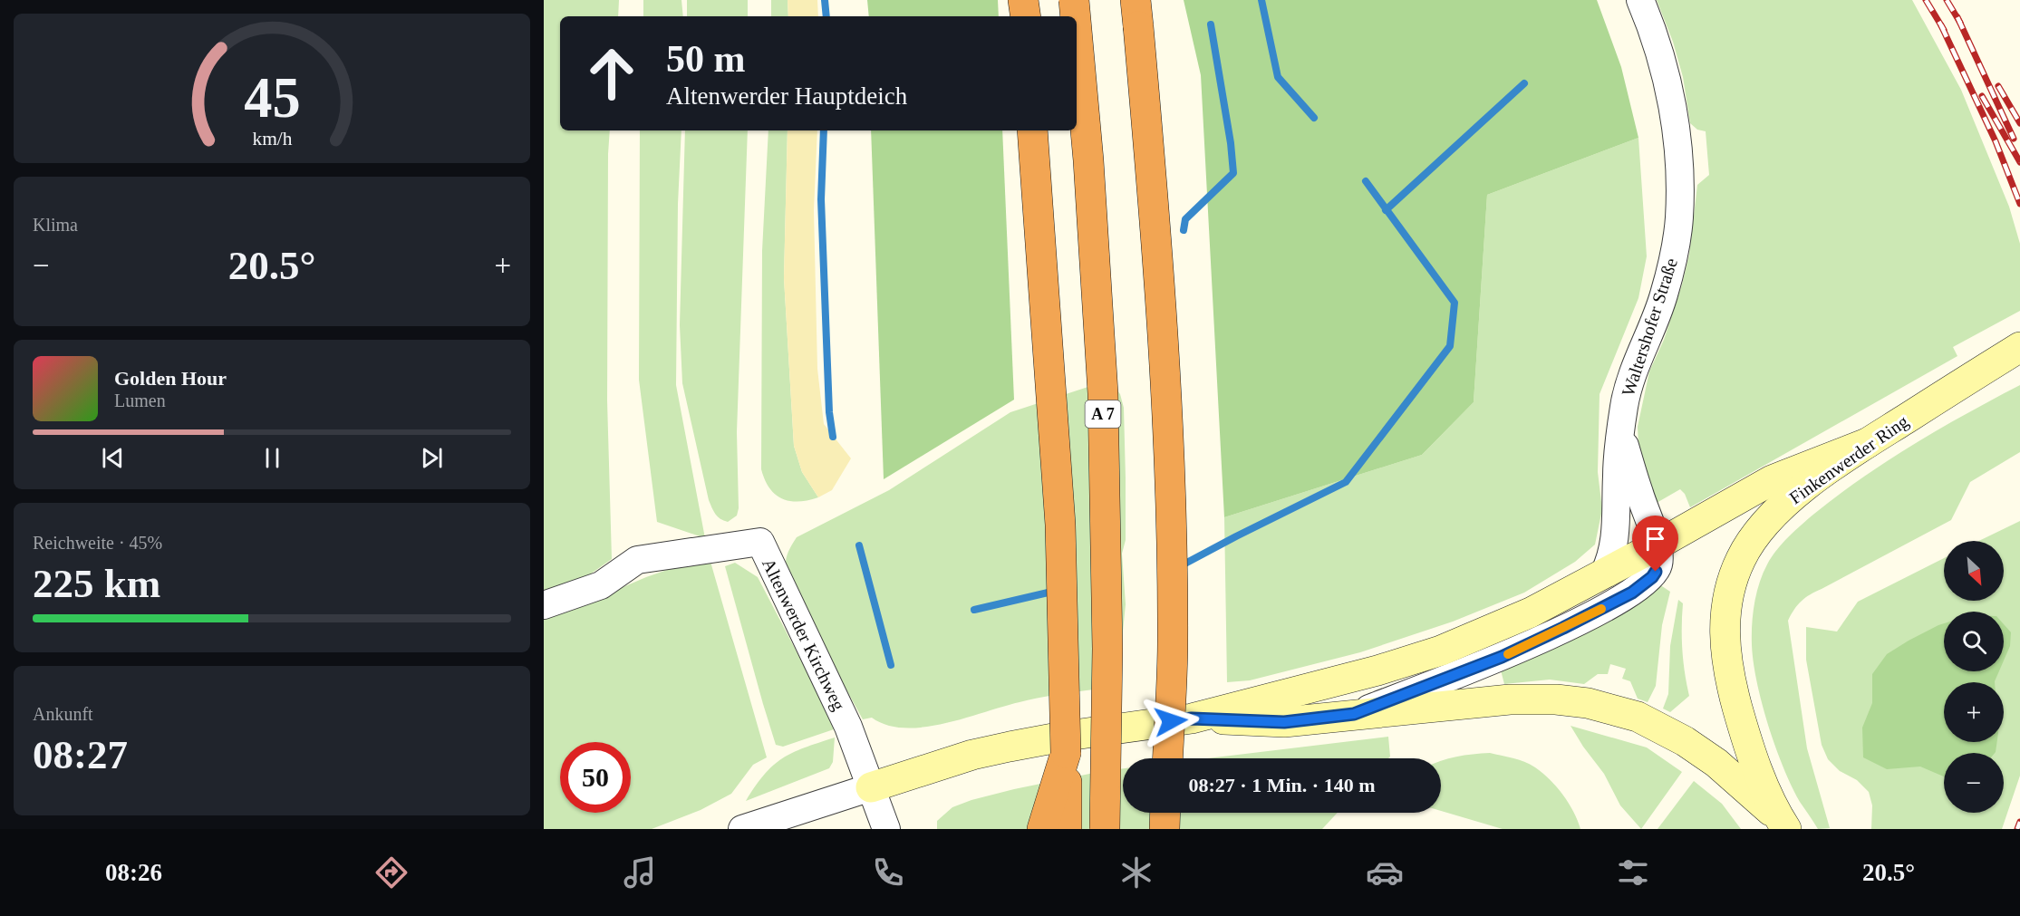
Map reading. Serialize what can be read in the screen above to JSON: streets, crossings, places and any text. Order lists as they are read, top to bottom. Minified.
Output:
{"streets":{"highway":["A 7"],"main road":["Finkenwerder Ring"],"street":["Waltershofer Straße","Altenwerder Kirchweg"]},"north":"bottom right","page":{"turn":["50 m","Altenwerder Hauptdeich"],"tile":["Klima",["Reichweite · 45%","225 km"],["Ankunft","08:27"]],"heat":["−","20.5°","+"],"song":["Golden Hour","Lumen"],"map_buttons":["+","−"],"limit":"50","trip":"08:27 · 1 Min. · 140 m","tabs":["08:26","20.5°"],"gauge":["45","km/h"]}}
